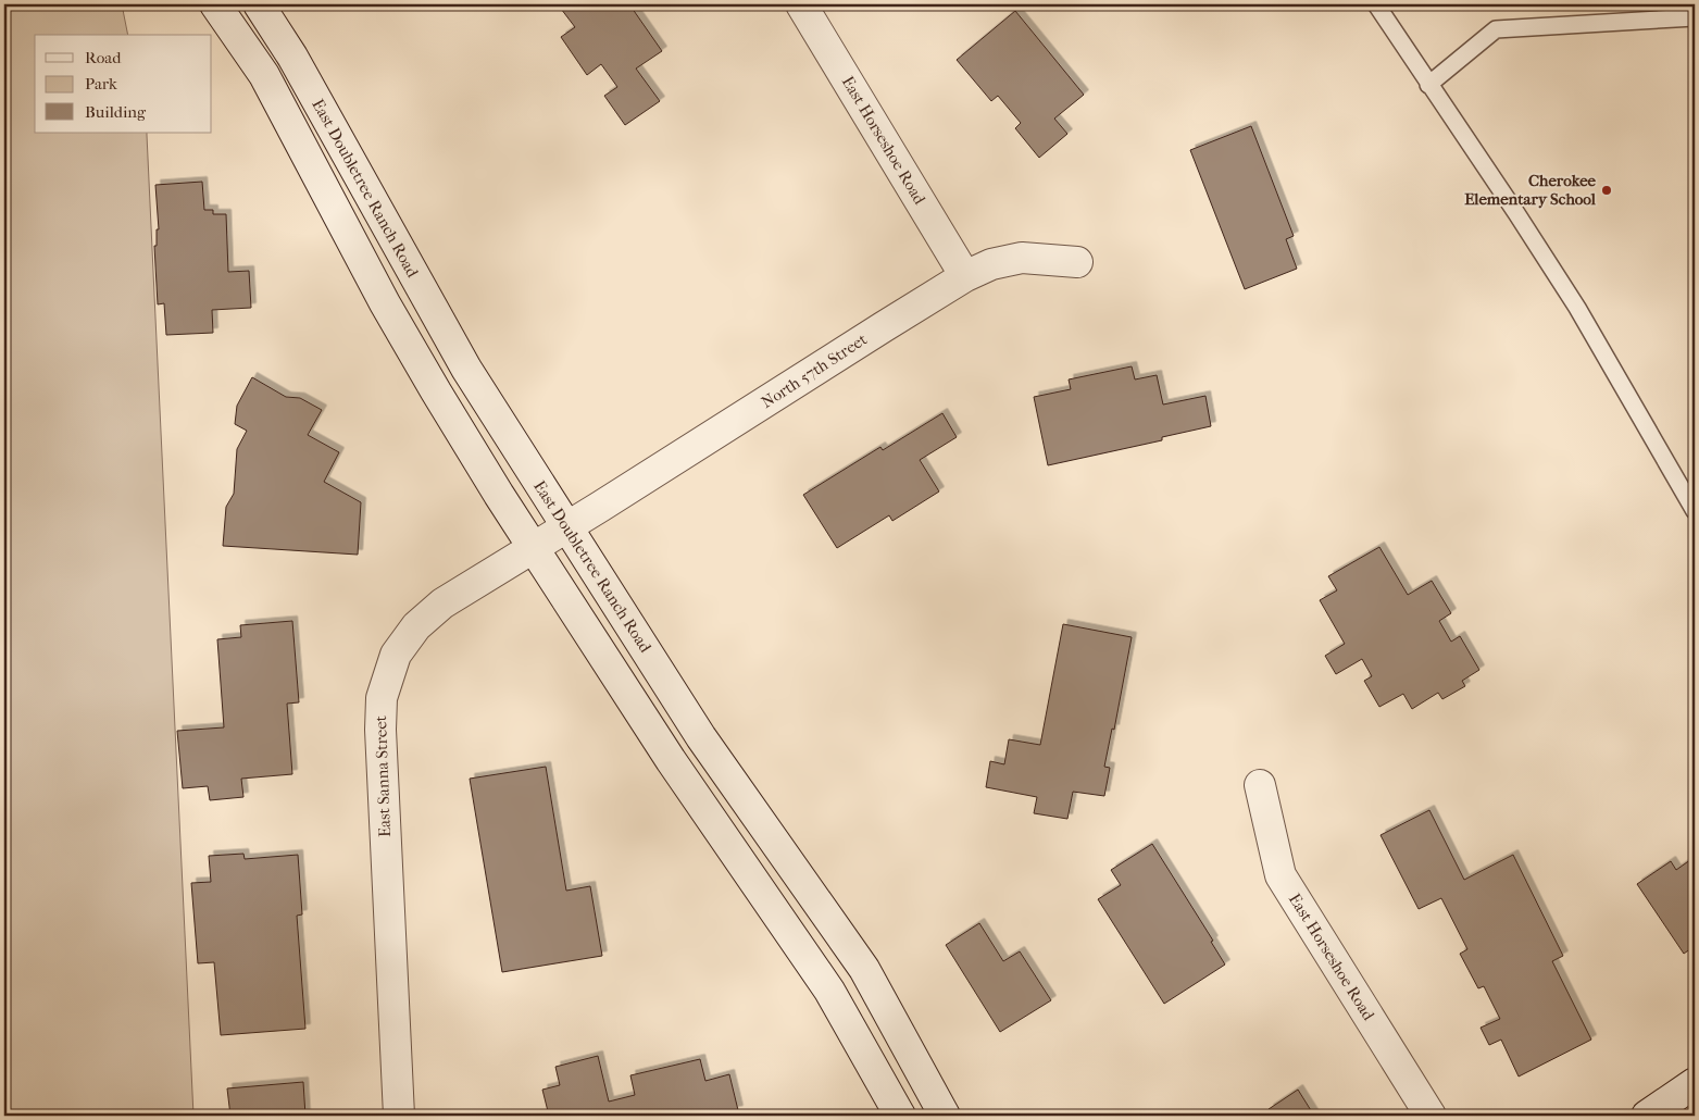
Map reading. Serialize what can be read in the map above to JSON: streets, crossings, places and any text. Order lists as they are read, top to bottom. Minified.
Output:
{"streets":{"main road":["East Horseshoe Road","East Doubletree Ranch Road","North 57th Street","East Sanna Street"]},"crossings":[["East Horseshoe Road","North 57th Street"],["East Doubletree Ranch Road","North 57th Street"],["East Doubletree Ranch Road","East Sanna Street"],["North 57th Street","East Sanna Street"]],"places":["Cherokee Elementary School"],"legend":["Road","Park","Building"]}
